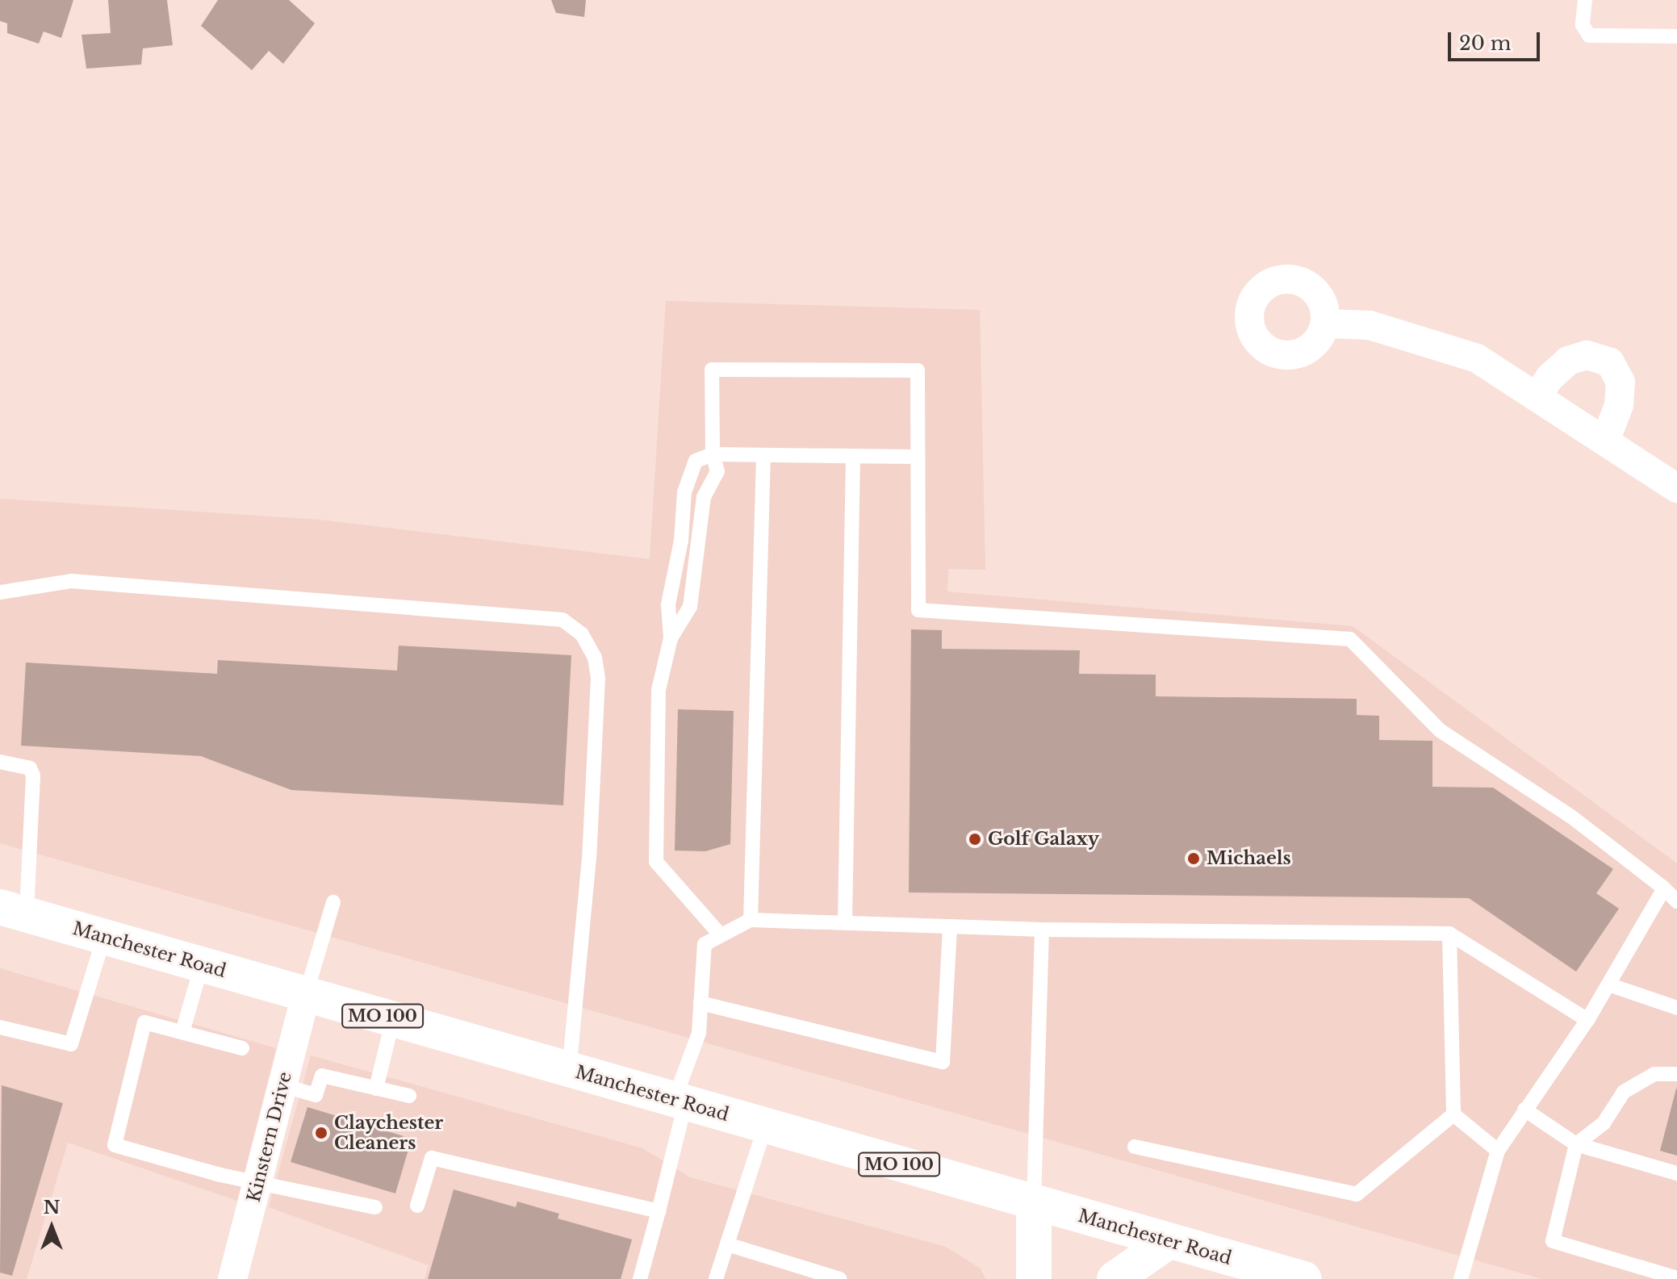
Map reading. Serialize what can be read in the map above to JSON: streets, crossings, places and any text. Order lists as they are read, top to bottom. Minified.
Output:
{"streets":{"main road":["Manchester Road","MO 100"],"street":["Kinstern Drive"]},"crossings":[["Manchester Road","Kinstern Drive"]],"places":["Golf Galaxy","Michaels","Claychester Cleaners"],"scale_bar":"20 m","north":"top"}
